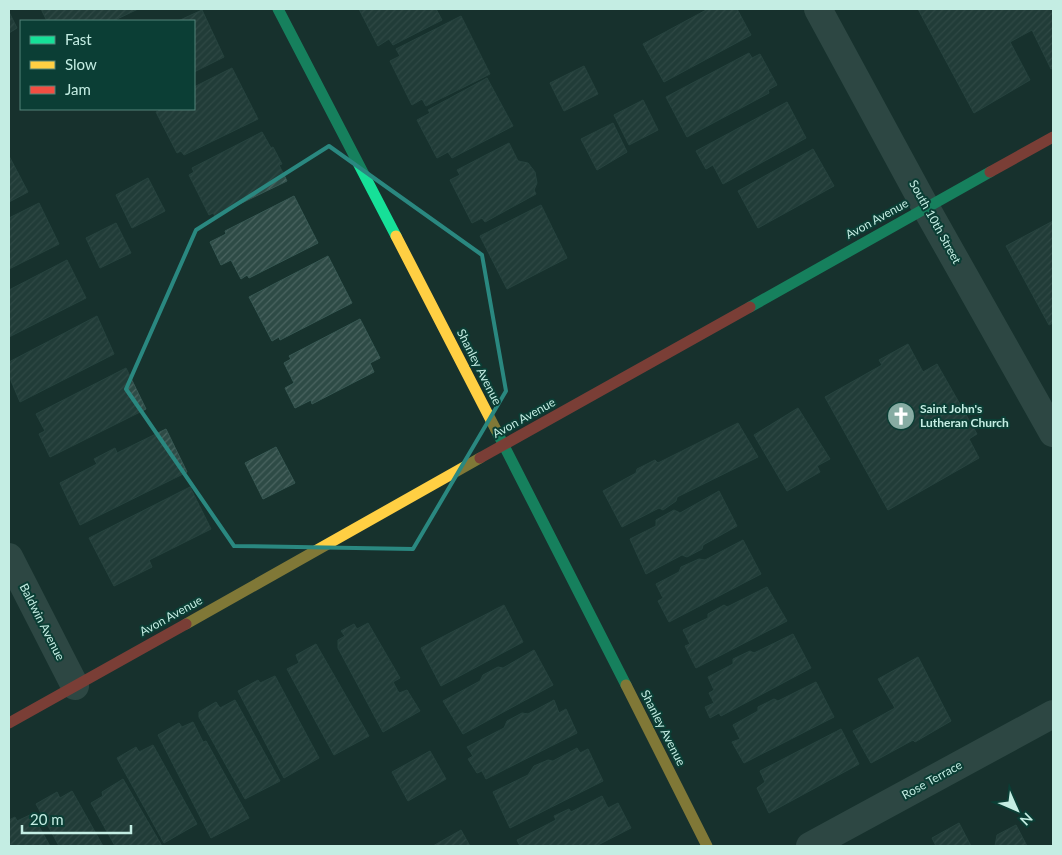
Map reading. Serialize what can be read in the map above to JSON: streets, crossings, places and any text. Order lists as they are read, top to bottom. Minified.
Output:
{"streets":{"street":["Avon Avenue","South 10th Street","Shanley Avenue","Baldwin Avenue","Rose Terrace"]},"crossings":[["Avon Avenue","South 10th Street"],["Avon Avenue","Shanley Avenue"],["Avon Avenue","Baldwin Avenue"]],"places":{"church":["Saint John's Lutheran Church"]},"legend":["Fast","Slow","Jam"],"scale_bar":"20 m","north":"bottom right"}
